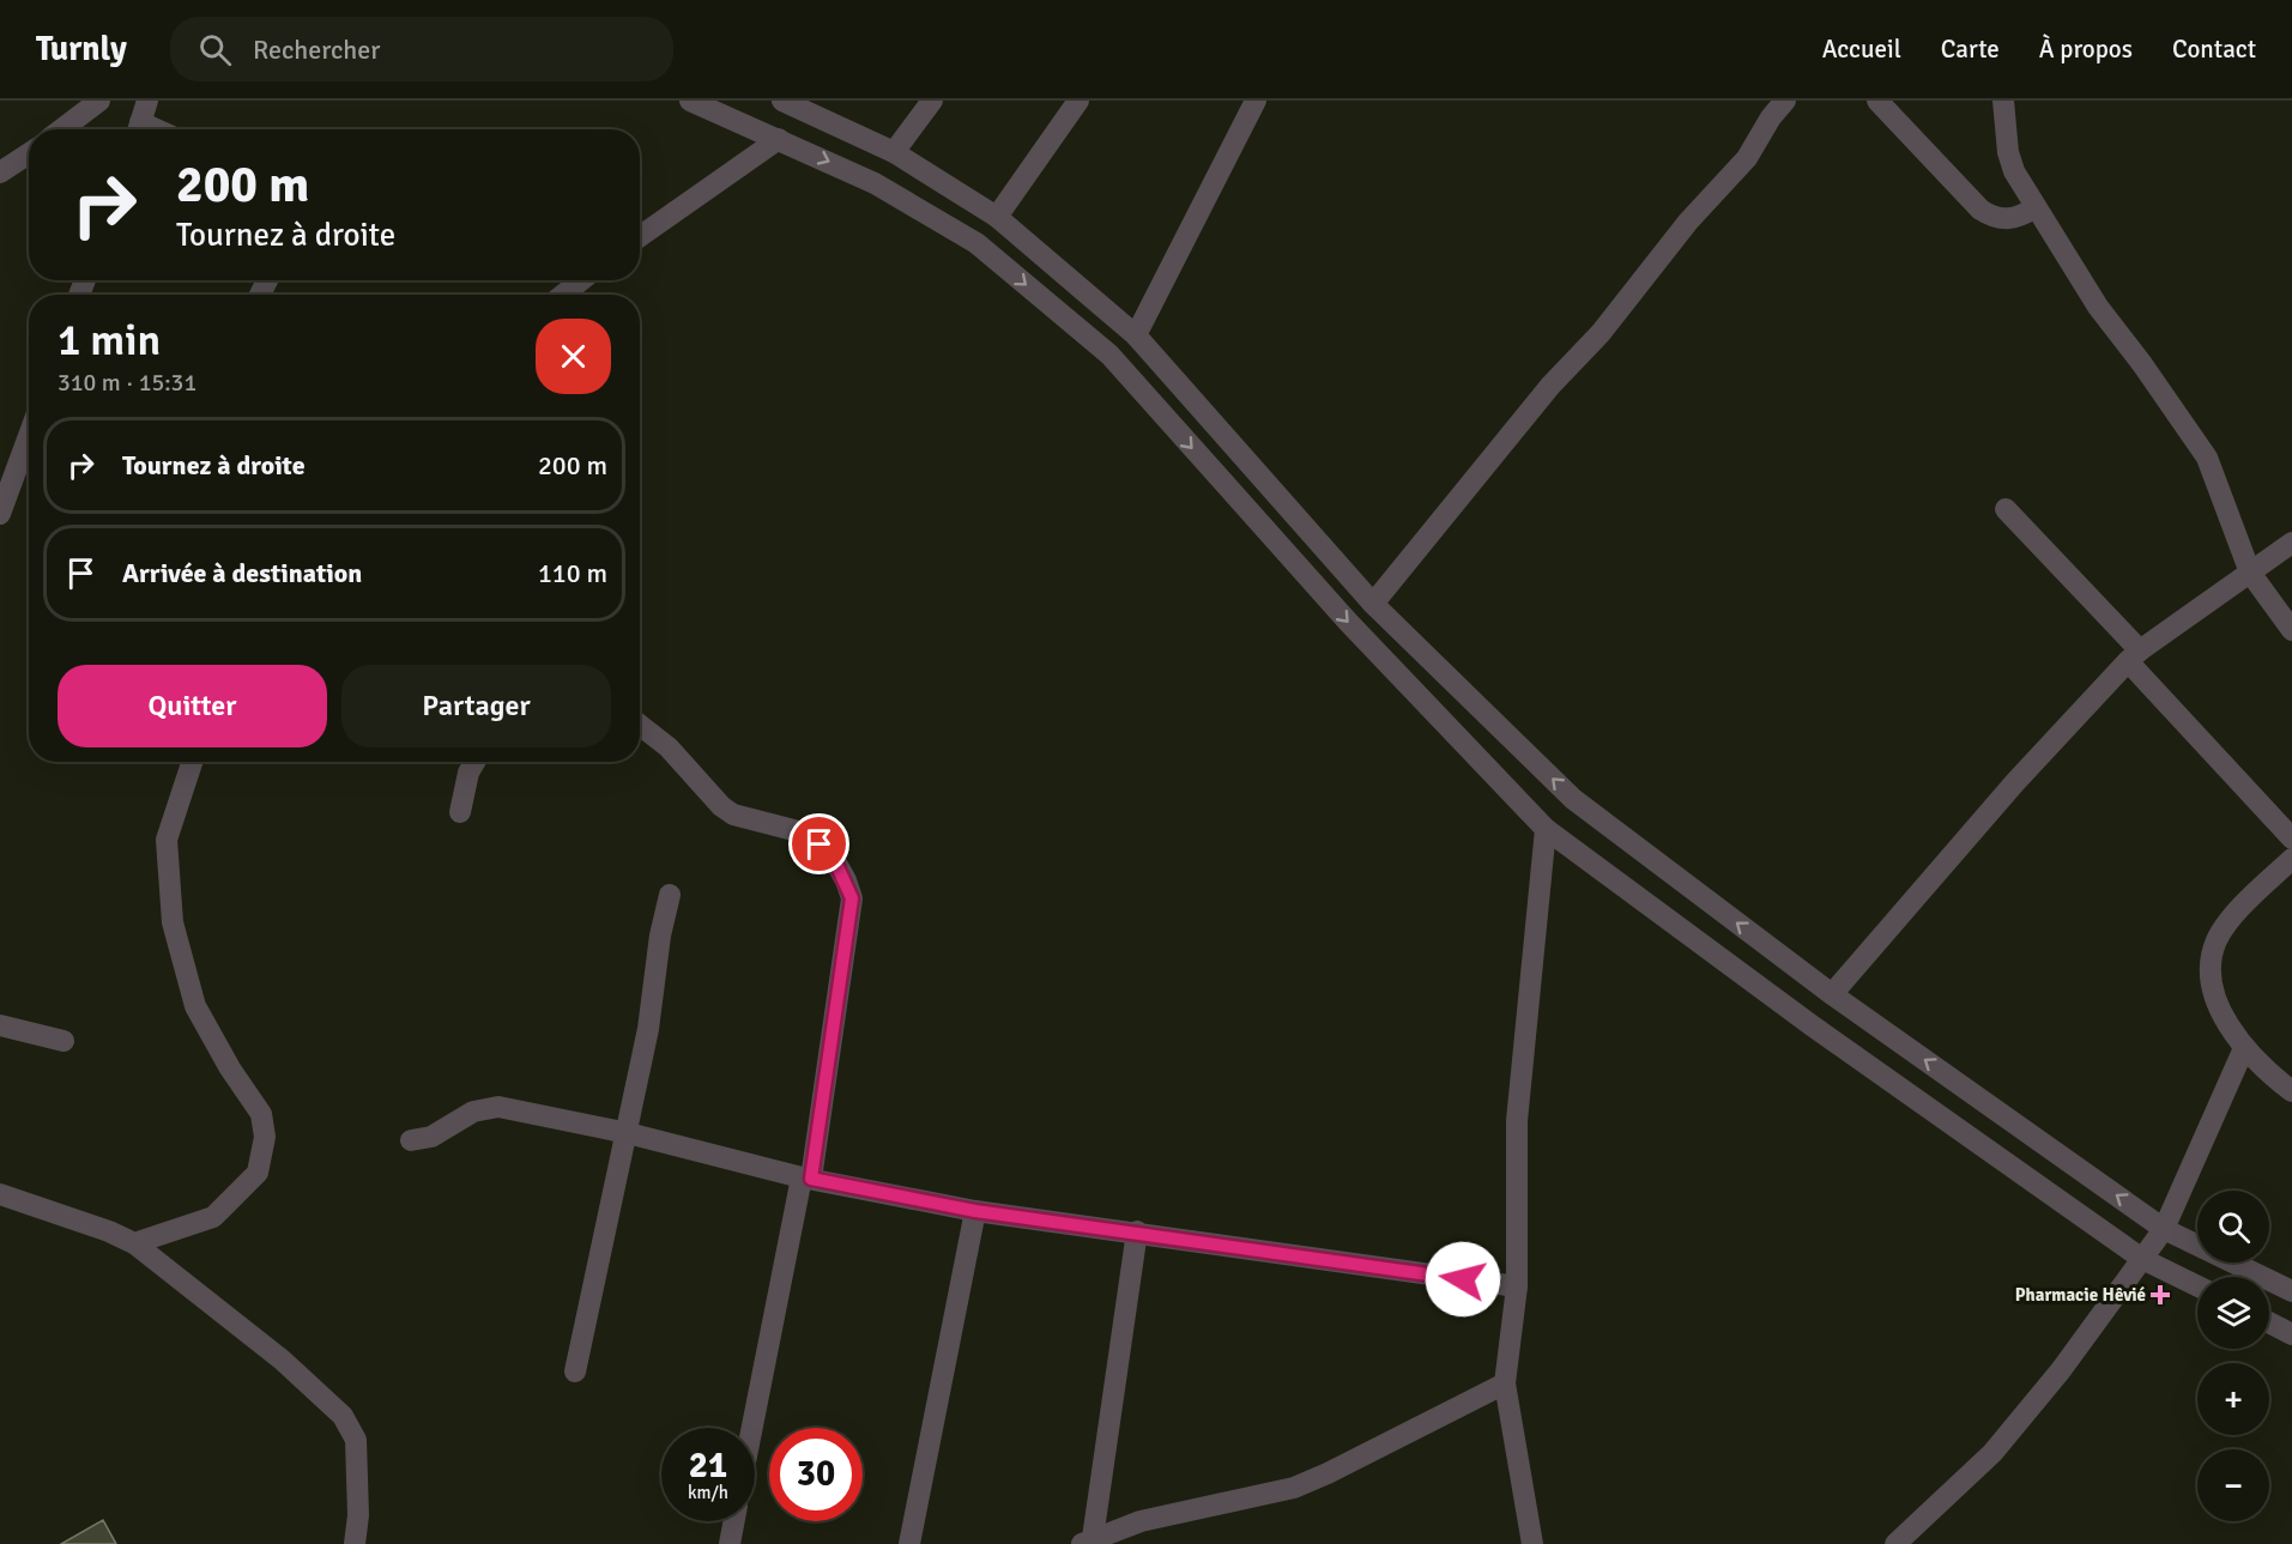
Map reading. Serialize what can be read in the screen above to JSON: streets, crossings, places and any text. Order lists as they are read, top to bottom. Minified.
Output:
{"places":{"health":["Pharmacie Hêvié"]},"page":{"header":"Turnly","search":"Rechercher","nav":["Accueil","Carte","À propos","Contact"],"turn":["200 m","Tournez à droite"],"heading":["1 min","310 m · 15:31"],"list":[{"name":"Tournez à droite","value":"200 m"},{"name":"Arrivée à destination","value":"110 m"}],"buttons":["Quitter","Partager"],"map_buttons":["+","−"],"speed":"21 km/h","limit":"30"}}
